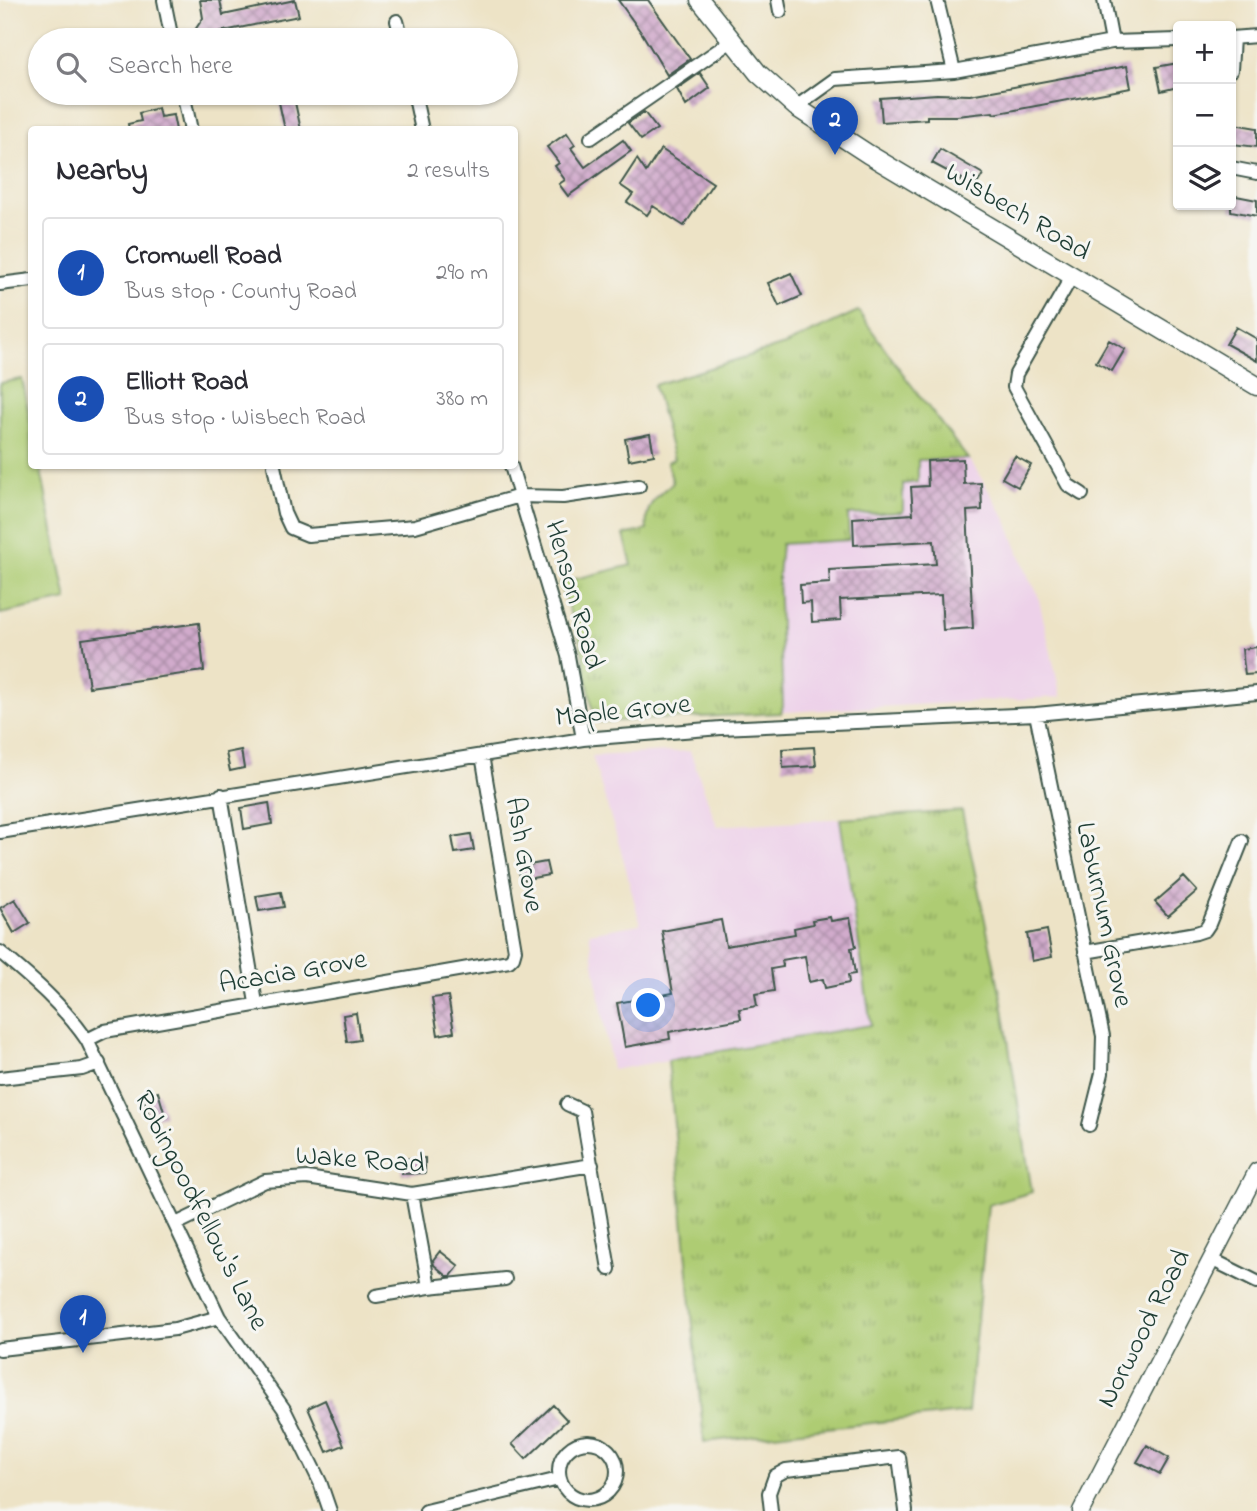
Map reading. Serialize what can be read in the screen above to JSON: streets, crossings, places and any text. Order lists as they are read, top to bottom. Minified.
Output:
{"streets":{"main road":["Wisbech Road"],"street":["Henson Road","Maple Grove","Ash Grove","Laburnum Grove","Acacia Grove","Wake Road","Robingoodfellow's Lane","Norwood Road"]},"crossings":[["Henson Road","Maple Grove"],["Maple Grove","Ash Grove"],["Maple Grove","Laburnum Grove"],["Ash Grove","Acacia Grove"],["Acacia Grove","Robingoodfellow's Lane"],["Wake Road","Robingoodfellow's Lane"]],"page":{"map_buttons":["+","−"],"search":"Search here","pins":["2","1"],"heading":["Nearby","2 results"],"list":[{"mark":"1","name":"Cromwell Road","note":"Bus stop · County Road","value":"290 m"},{"mark":"2","name":"Elliott Road","note":"Bus stop · Wisbech Road","value":"380 m"}]}}
